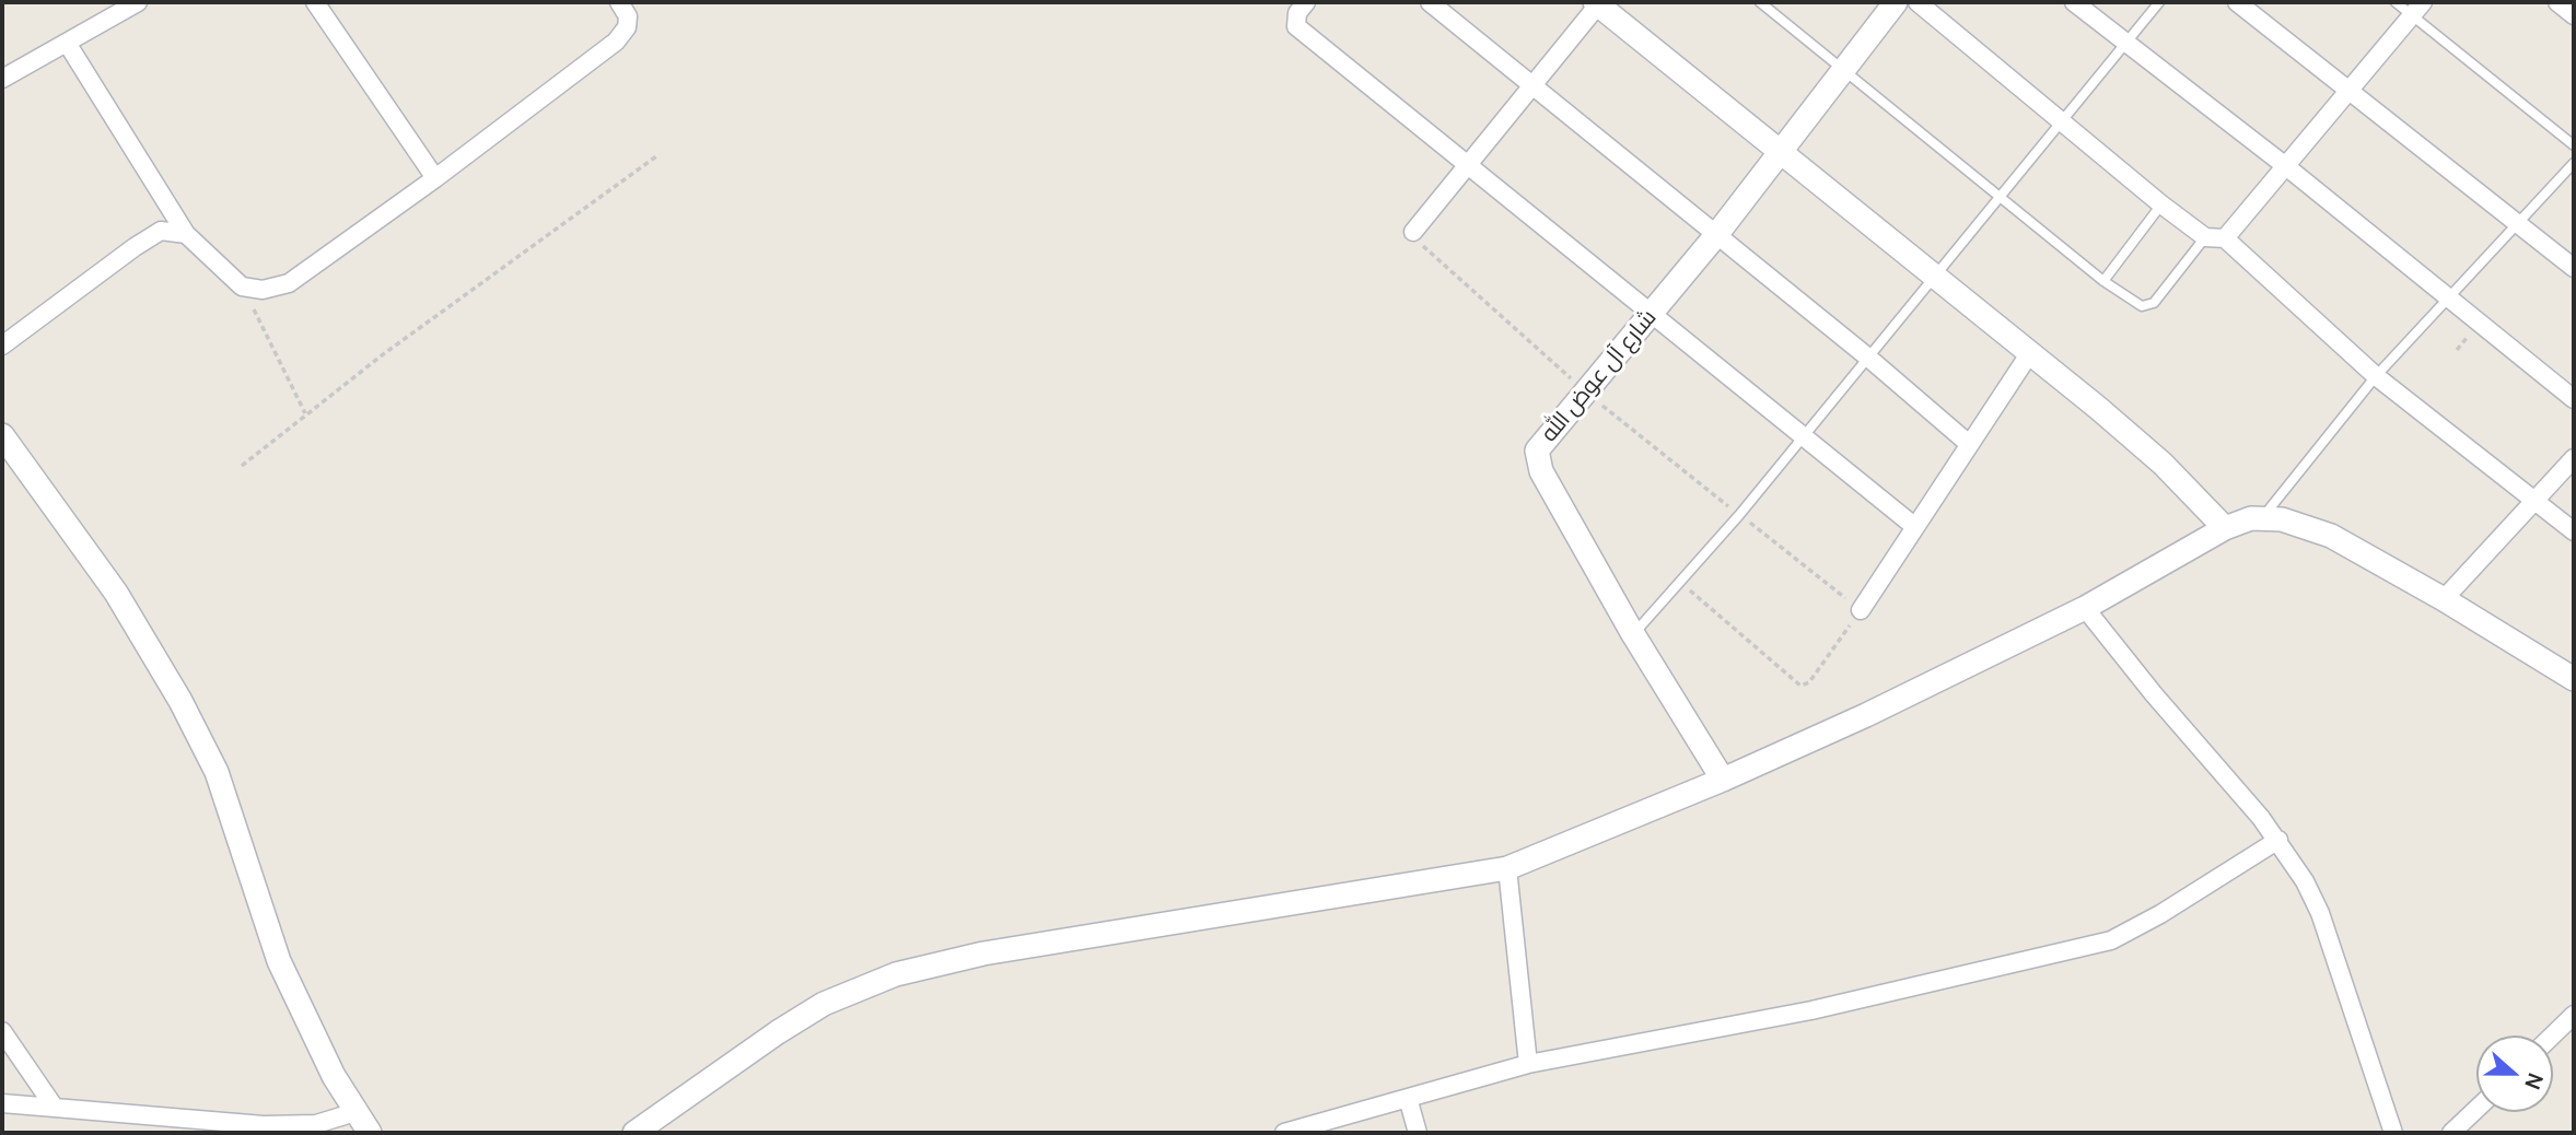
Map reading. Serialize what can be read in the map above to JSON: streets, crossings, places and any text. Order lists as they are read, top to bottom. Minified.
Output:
{"streets":{"street":["شارع آل عوض الله"]},"north":"right"}
